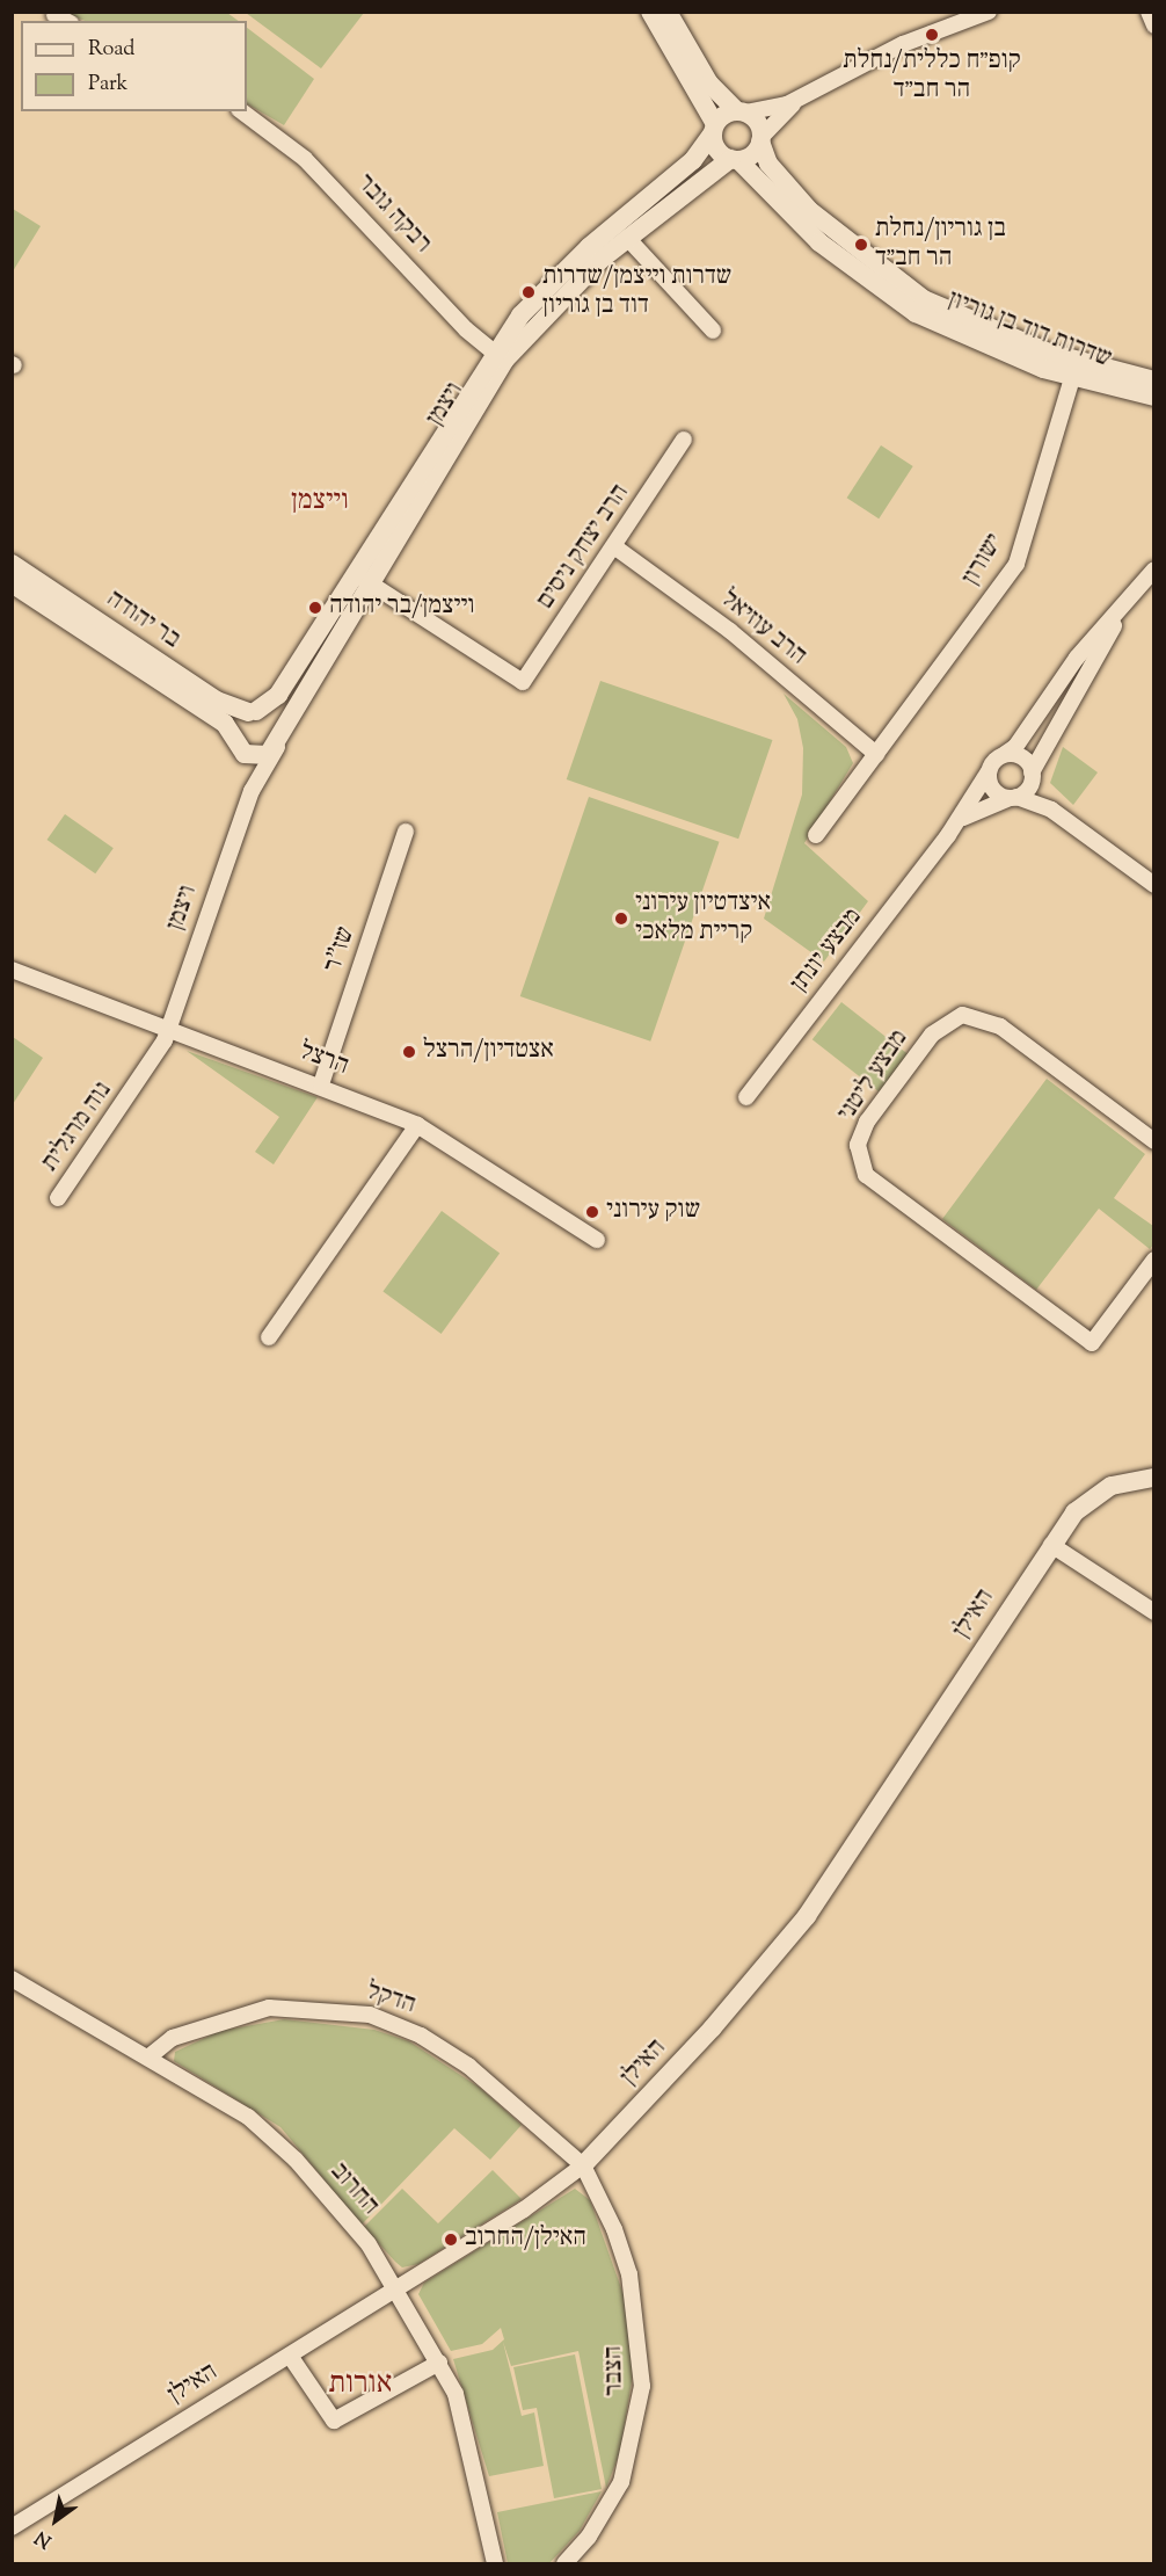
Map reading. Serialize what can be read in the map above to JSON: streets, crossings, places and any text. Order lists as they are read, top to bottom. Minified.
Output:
{"streets":{"street":["רבקה גובר","שדרות דוד בן גוריון","ויצמן","הרב יצחק ניסים","ישורון","בר יהודה","הרב עוזיאל","שז\"ר","מבצע יונתן","הרצל","מבצע ליטני","נוה מרגלית","האילן","הדקל","החרוב","הצבר"]},"crossings":[["רבקה גובר","ויצמן"],["שדרות דוד בן גוריון","ויצמן"],["שדרות דוד בן גוריון","ישורון"],["ויצמן","הרב יצחק ניסים"],["ויצמן","בר יהודה"],["ויצמן","הרצל"],["ויצמן","נוה מרגלית"],["הרב יצחק ניסים","הרב עוזיאל"],["ישורון","הרב עוזיאל"],["שז\"ר","הרצל"],["האילן","הדקל"],["האילן","החרוב"],["האילן","הצבר"],["הדקל","החרוב"],["הדקל","הצבר"]],"districts":["וייצמן","אורות"],"places":["קופ״ח כללית/נחלת הר חב״ד","בן גוריון/נחלת הר חב״ד","שדרות וייצמן/שדרות דוד בן גוריון","וייצמן/בר יהודה","איצדטיון עירוני קריית מלאכי","אצטדיון/הרצל","שוק עירוני","האילן/החרוב"],"legend":["Road","Park"],"north":"bottom left"}
